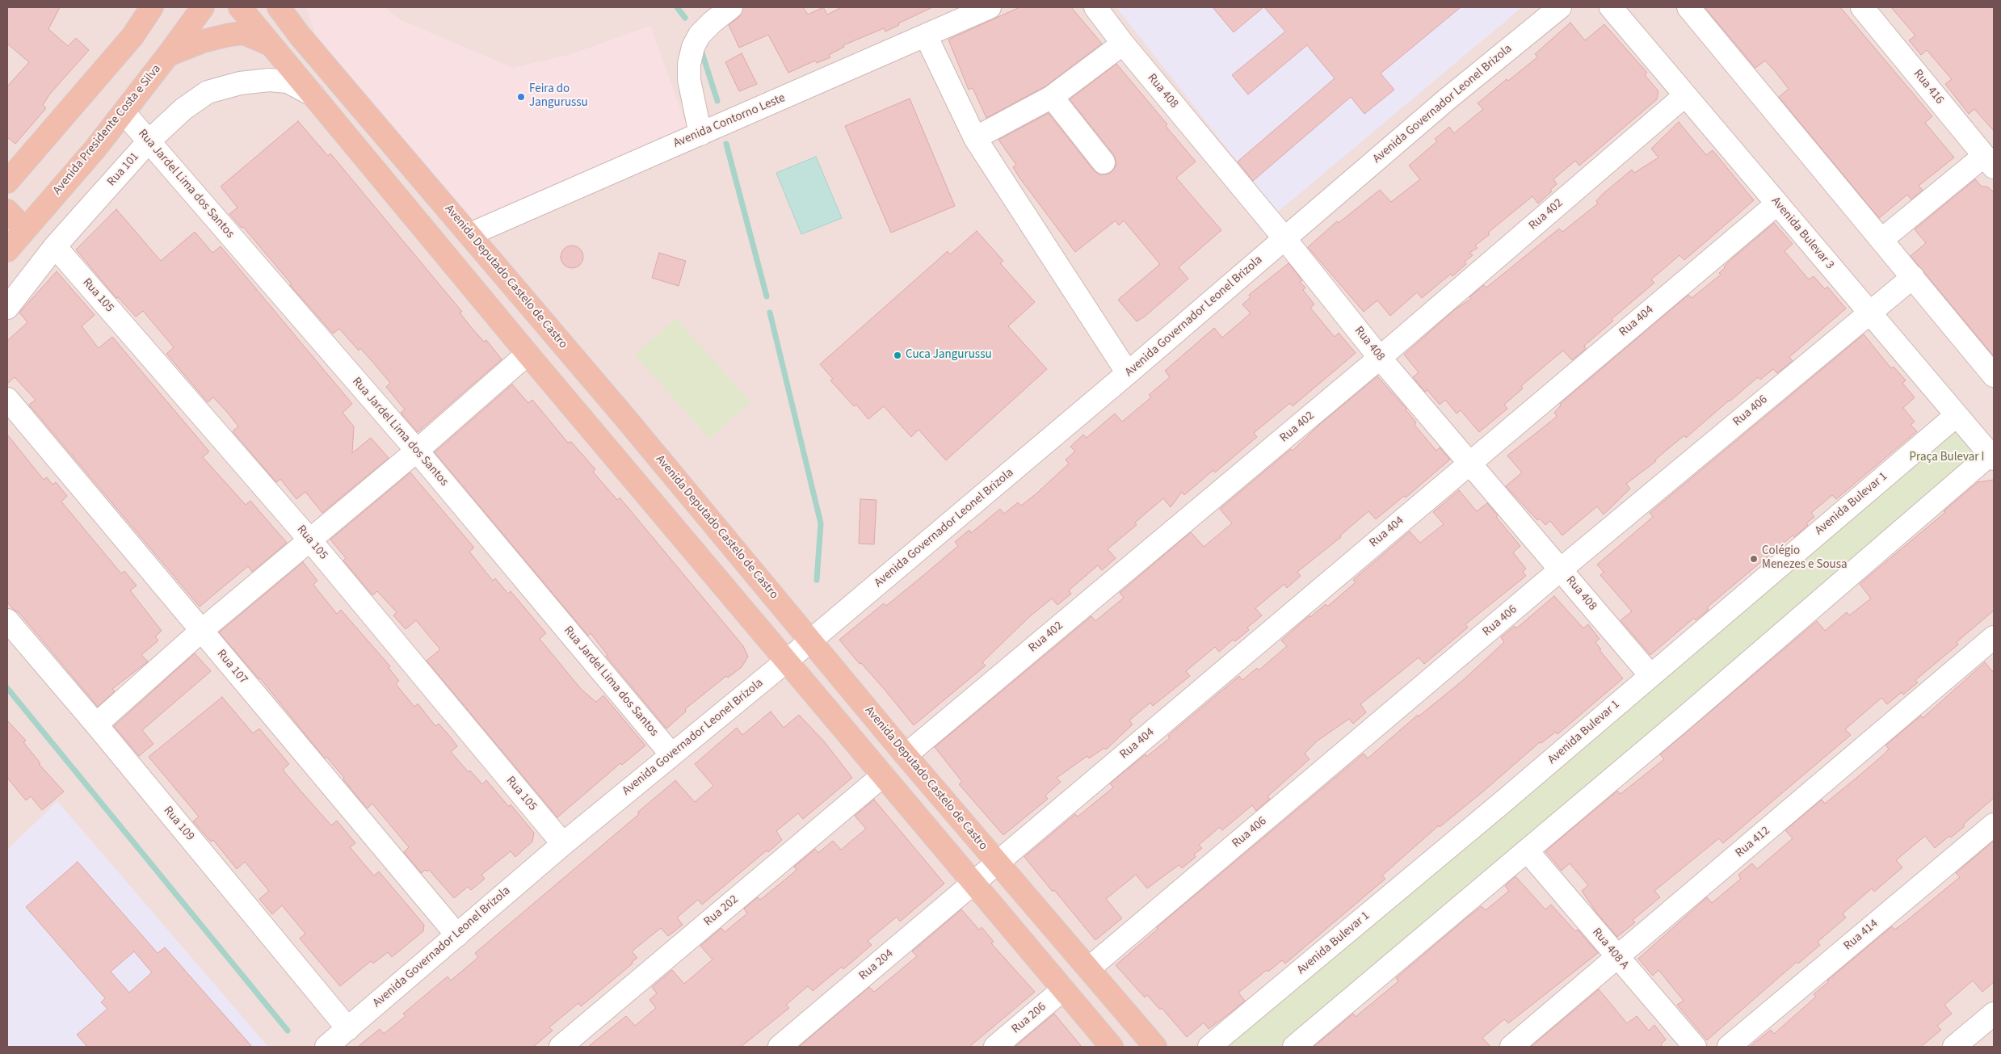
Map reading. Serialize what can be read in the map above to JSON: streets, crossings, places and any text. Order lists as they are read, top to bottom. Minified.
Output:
{"streets":{"main road":["Avenida Presidente Costa e Silva","Avenida Deputado Castelo de Castro"],"street":["Rua 416","Rua 408","Avenida Governador Leonel Brizola","Avenida Contorno Leste","Rua 101","Rua Jardel Lima dos Santos","Rua 402","Avenida Bulevar 3","Rua 105","Rua 404","Rua 406","Avenida Bulevar 1","Rua 107","Rua 109","Rua 412","Rua 202","Rua 414","Rua 408 A","Rua 204","Rua 206"]},"crossings":[["Rua 408","Avenida Governador Leonel Brizola"],["Rua 408","Rua 402"],["Rua 408","Rua 404"],["Rua 408","Rua 406"],["Rua 408","Avenida Bulevar 1"],["Avenida Governador Leonel Brizola","Rua Jardel Lima dos Santos"],["Avenida Governador Leonel Brizola","Avenida Deputado Castelo de Castro"],["Avenida Governador Leonel Brizola","Rua 105"],["Avenida Governador Leonel Brizola","Rua 107"],["Avenida Governador Leonel Brizola","Rua 109"],["Avenida Contorno Leste","Avenida Deputado Castelo de Castro"],["Avenida Presidente Costa e Silva","Rua Jardel Lima dos Santos"],["Rua 101","Rua Jardel Lima dos Santos"],["Rua 101","Rua 105"],["Rua 402","Avenida Bulevar 3"],["Rua 402","Avenida Deputado Castelo de Castro"],["Avenida Bulevar 3","Rua 404"],["Avenida Bulevar 3","Rua 406"],["Avenida Bulevar 3","Avenida Bulevar 1"],["Avenida Deputado Castelo de Castro","Rua 404"],["Avenida Deputado Castelo de Castro","Rua 406"],["Rua 404","Rua 204"],["Rua 412","Rua 408 A"]],"parks":["Praça Bulevar I"],"places":["Feira do Jangurussu","Cuca Jangurussu","Colégio Menezes e Sousa"]}
